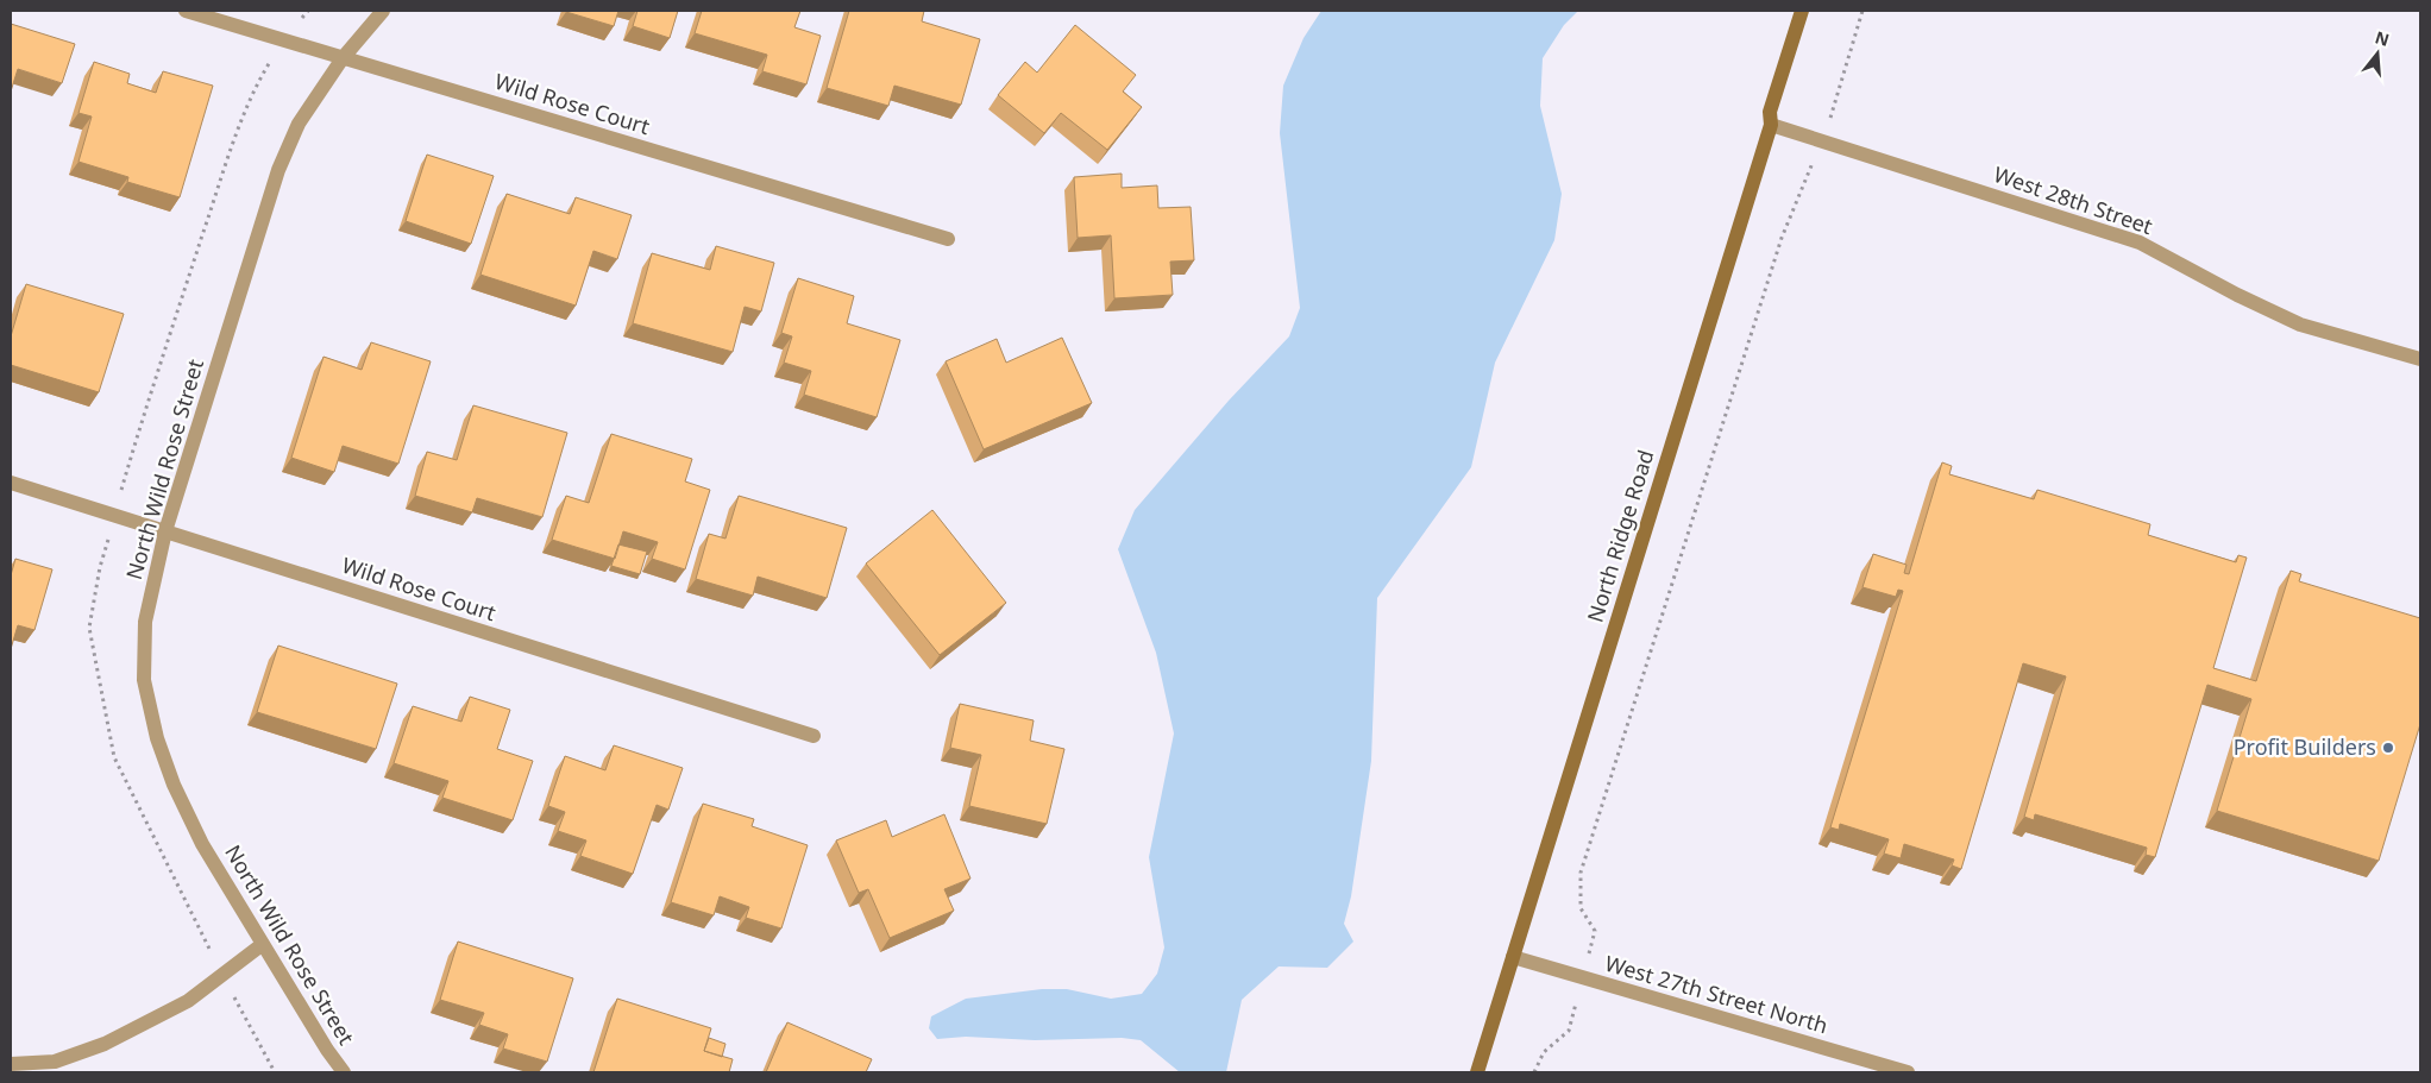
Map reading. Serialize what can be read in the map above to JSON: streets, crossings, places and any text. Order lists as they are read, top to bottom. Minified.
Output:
{"streets":{"main road":["North Ridge Road"],"street":["Wild Rose Court","West 28th Street","North Wild Rose Street","West 27th Street North"]},"crossings":[["Wild Rose Court","North Wild Rose Street"],["West 28th Street","North Ridge Road"],["North Ridge Road","West 27th Street North"]],"places":["Profit Builders"],"north":"top"}
